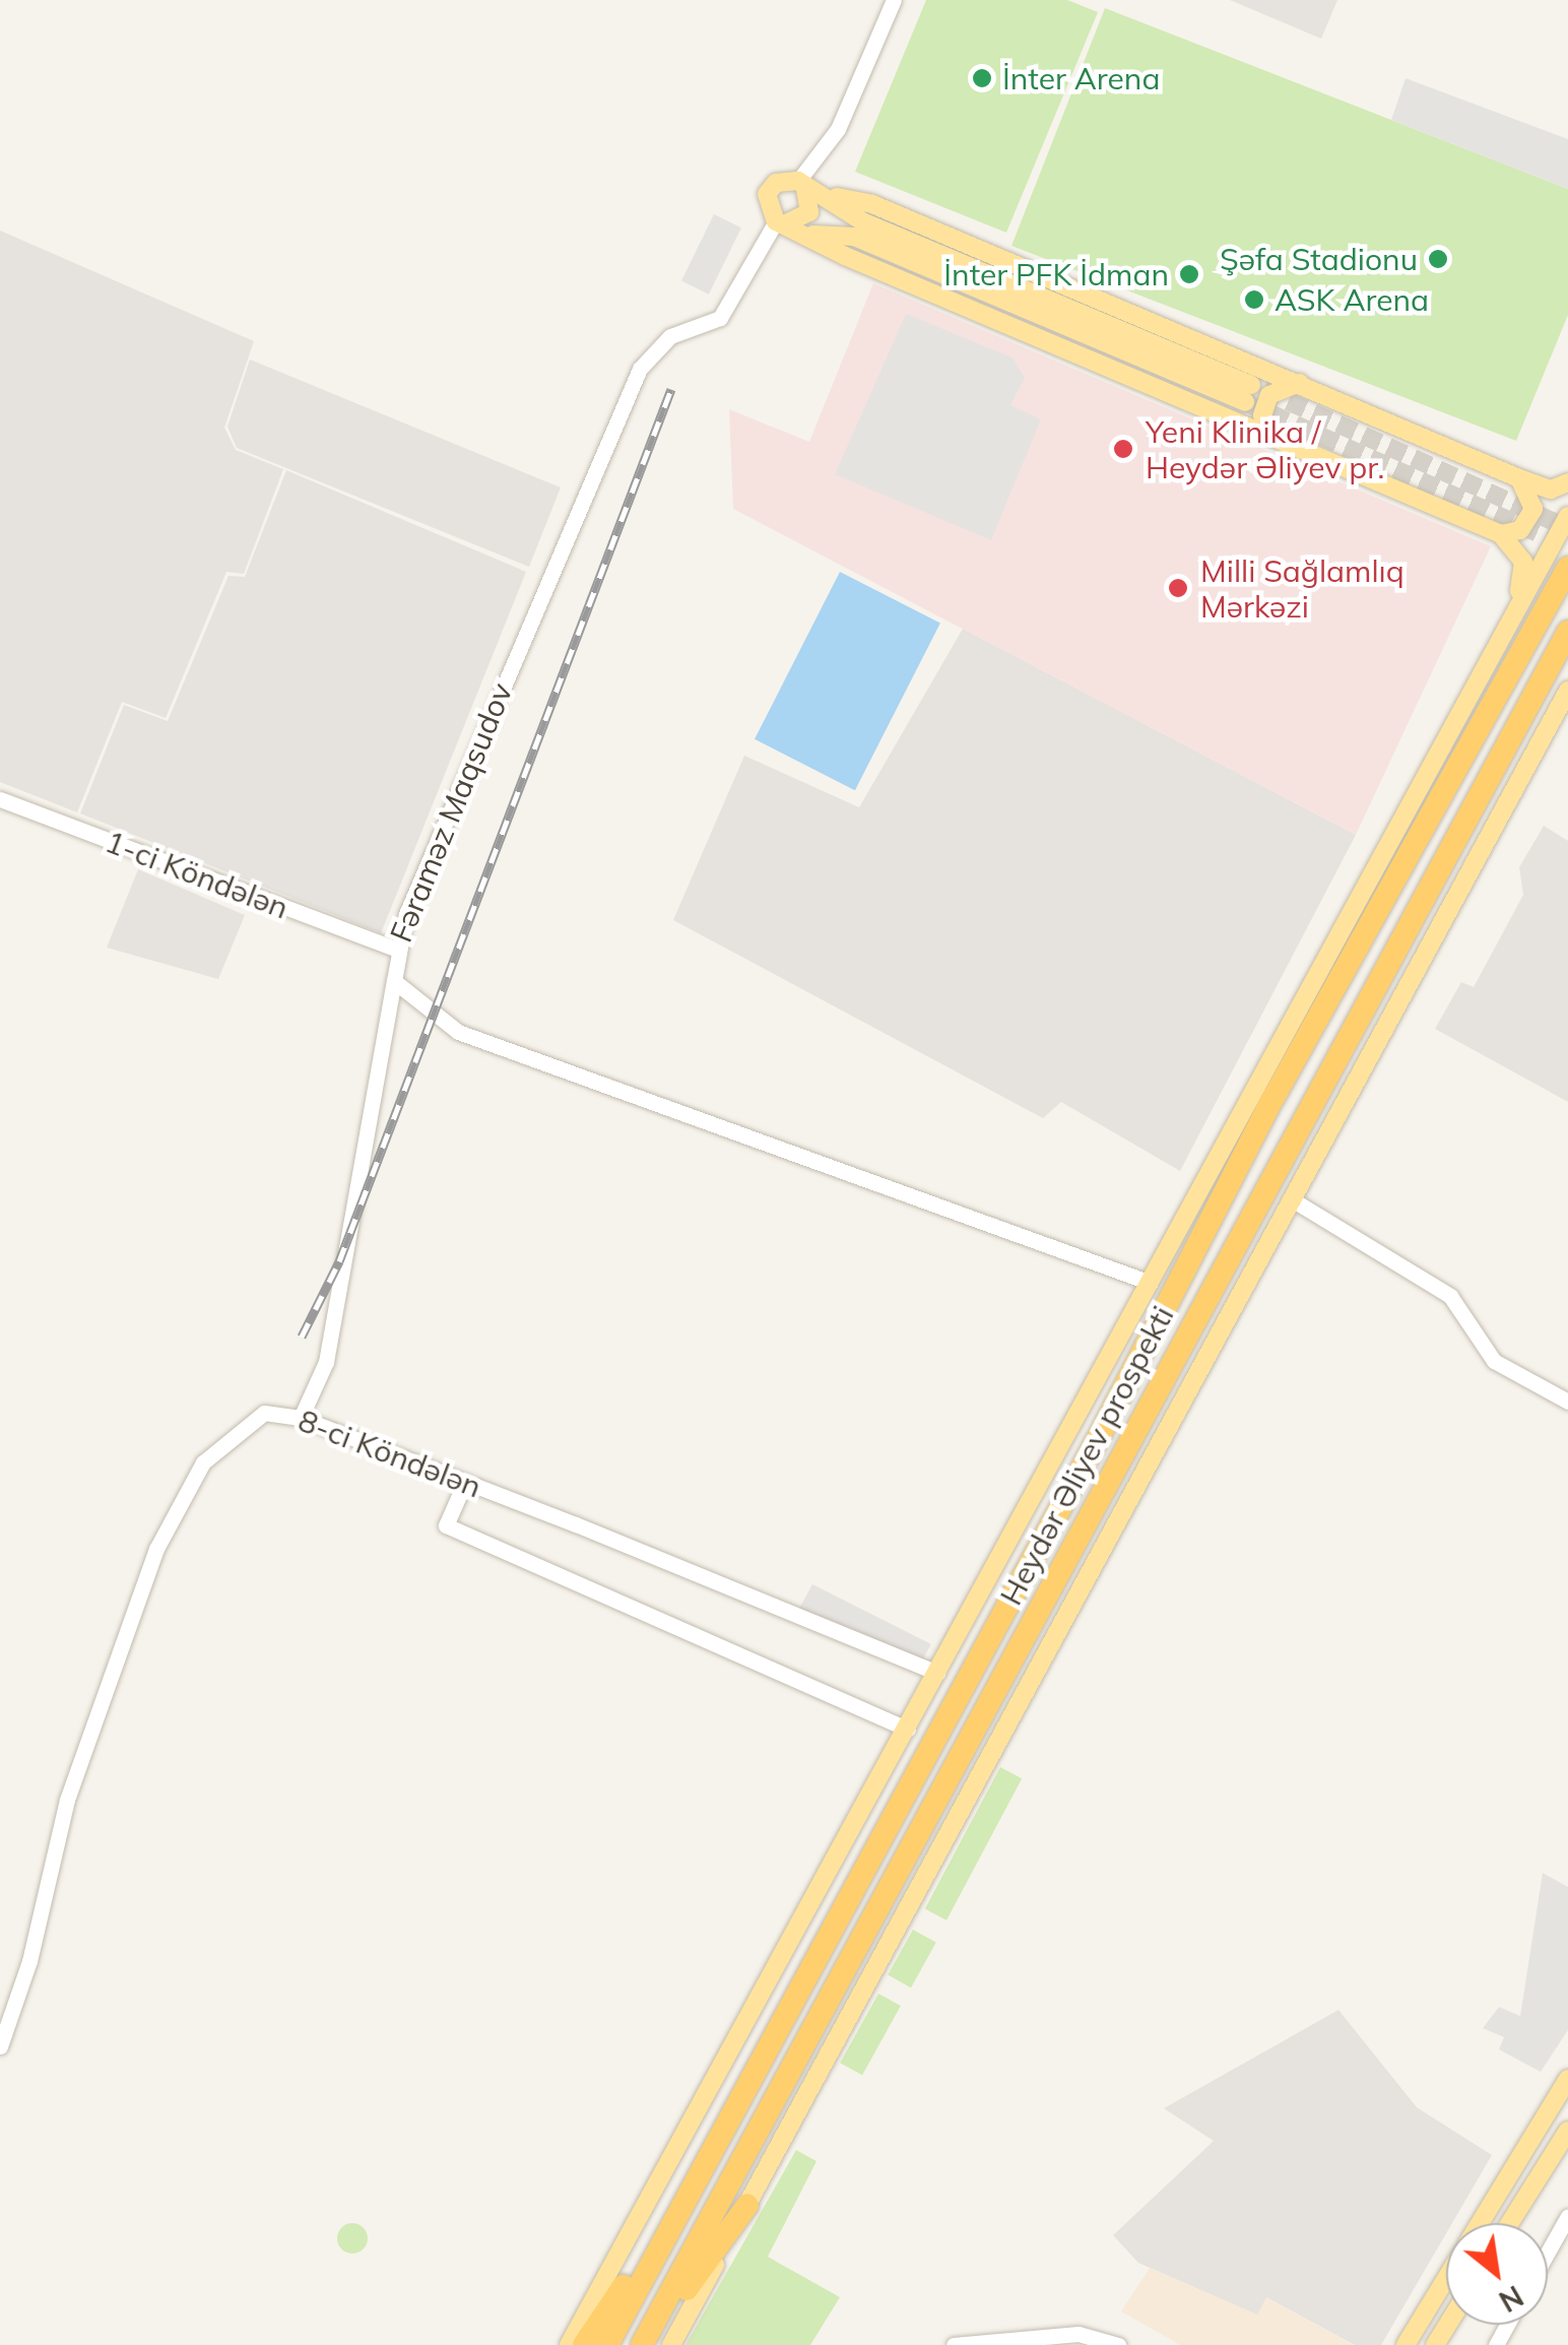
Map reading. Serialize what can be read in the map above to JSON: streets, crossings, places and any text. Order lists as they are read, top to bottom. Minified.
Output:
{"streets":{"highway":["Heydər Əliyev prospekti"],"street":["Fəraməz Maqsudov","1-ci Köndələn","8-ci Köndələn"]},"crossings":[["Fəraməz Maqsudov","1-ci Köndələn"]],"places":["İnter Arena","Şəfa Stadionu","İnter PFK İdman","ASK Arena","Yeni Klinika / Heydər Əliyev pr.","Milli Sağlamlıq Mərkəzi"],"north":"bottom right"}
